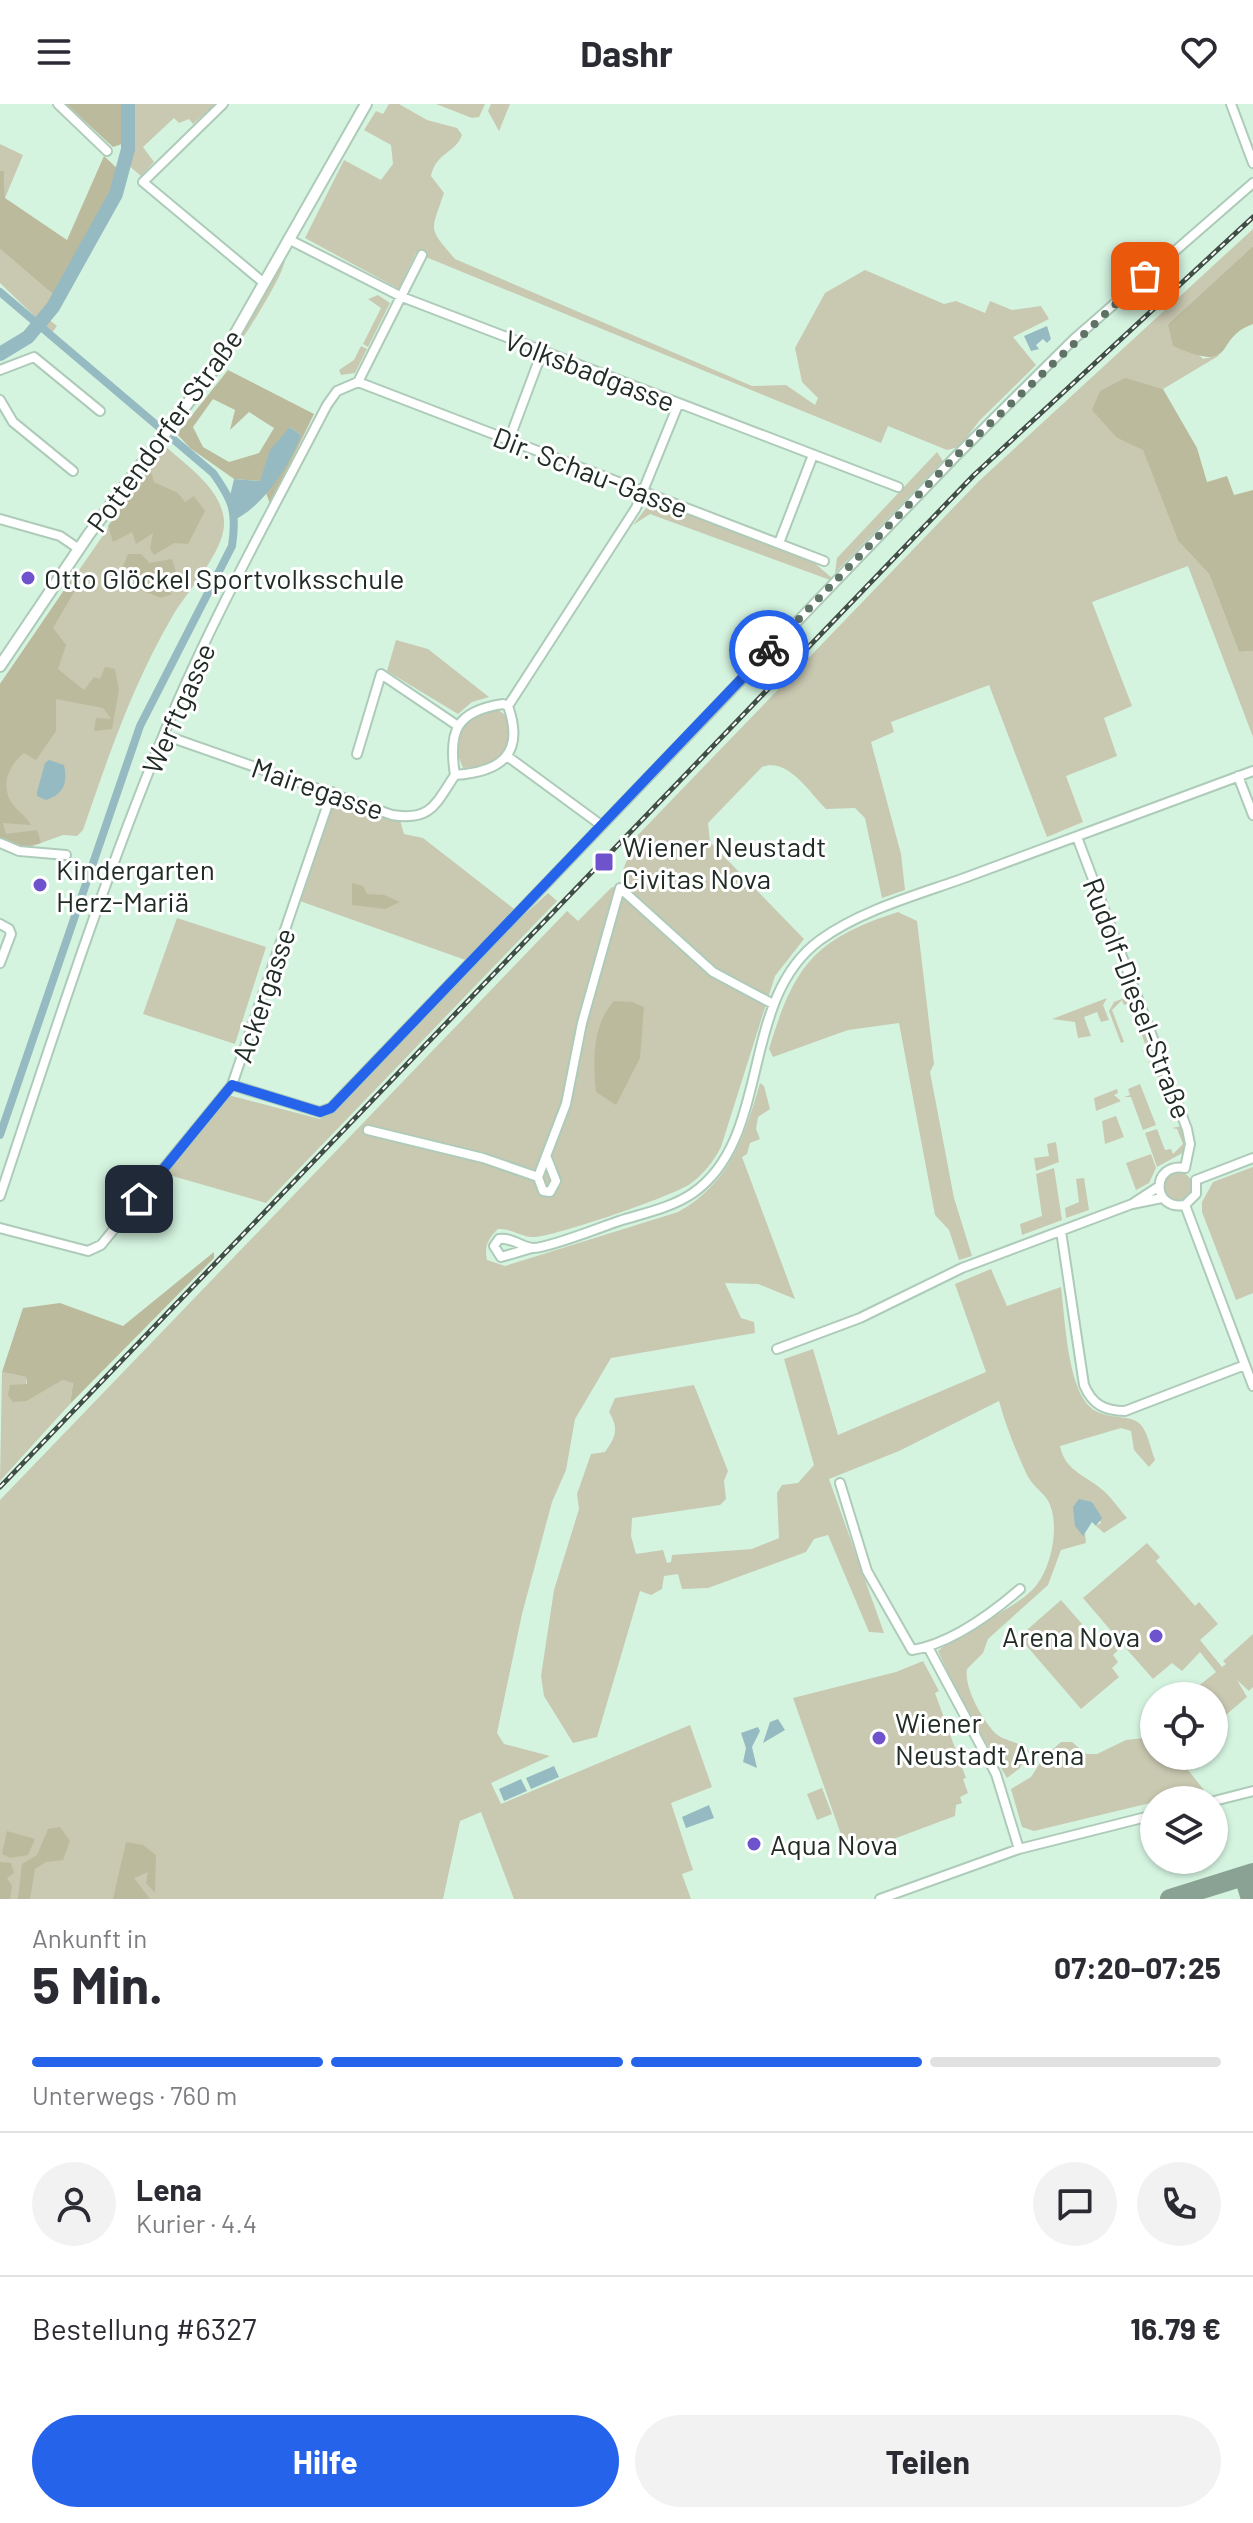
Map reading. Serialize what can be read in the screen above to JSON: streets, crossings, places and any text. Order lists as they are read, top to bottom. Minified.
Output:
{"streets":{"main road":["Pottendorfer Straße"],"street":["Volksbadgasse","Dir. Schau-Gasse","Werftgasse","Mairegasse","Ackergasse","Rudolf-Diesel-Straße"]},"crossings":[["Volksbadgasse","Pottendorfer Straße"],["Volksbadgasse","Werftgasse"],["Dir. Schau-Gasse","Werftgasse"],["Werftgasse","Mairegasse"],["Mairegasse","Ackergasse"]],"places":{"other":["Otto Glöckel Sportvolksschule","Kindergarten Herz-Mariä","Arena Nova","Wiener Neustadt Arena","Aqua Nova"],"transit":["Wiener Neustadt Civitas Nova"]},"page":{"header":"Dashr","heading":["5 Min.","Ankunft in","07:20–07:25"],"panel":["Lena","Kurier · 4.4","Bestellung #6327","16.79 €"],"bar":"Unterwegs · 760 m","buttons":["Hilfe","Teilen"]}}
